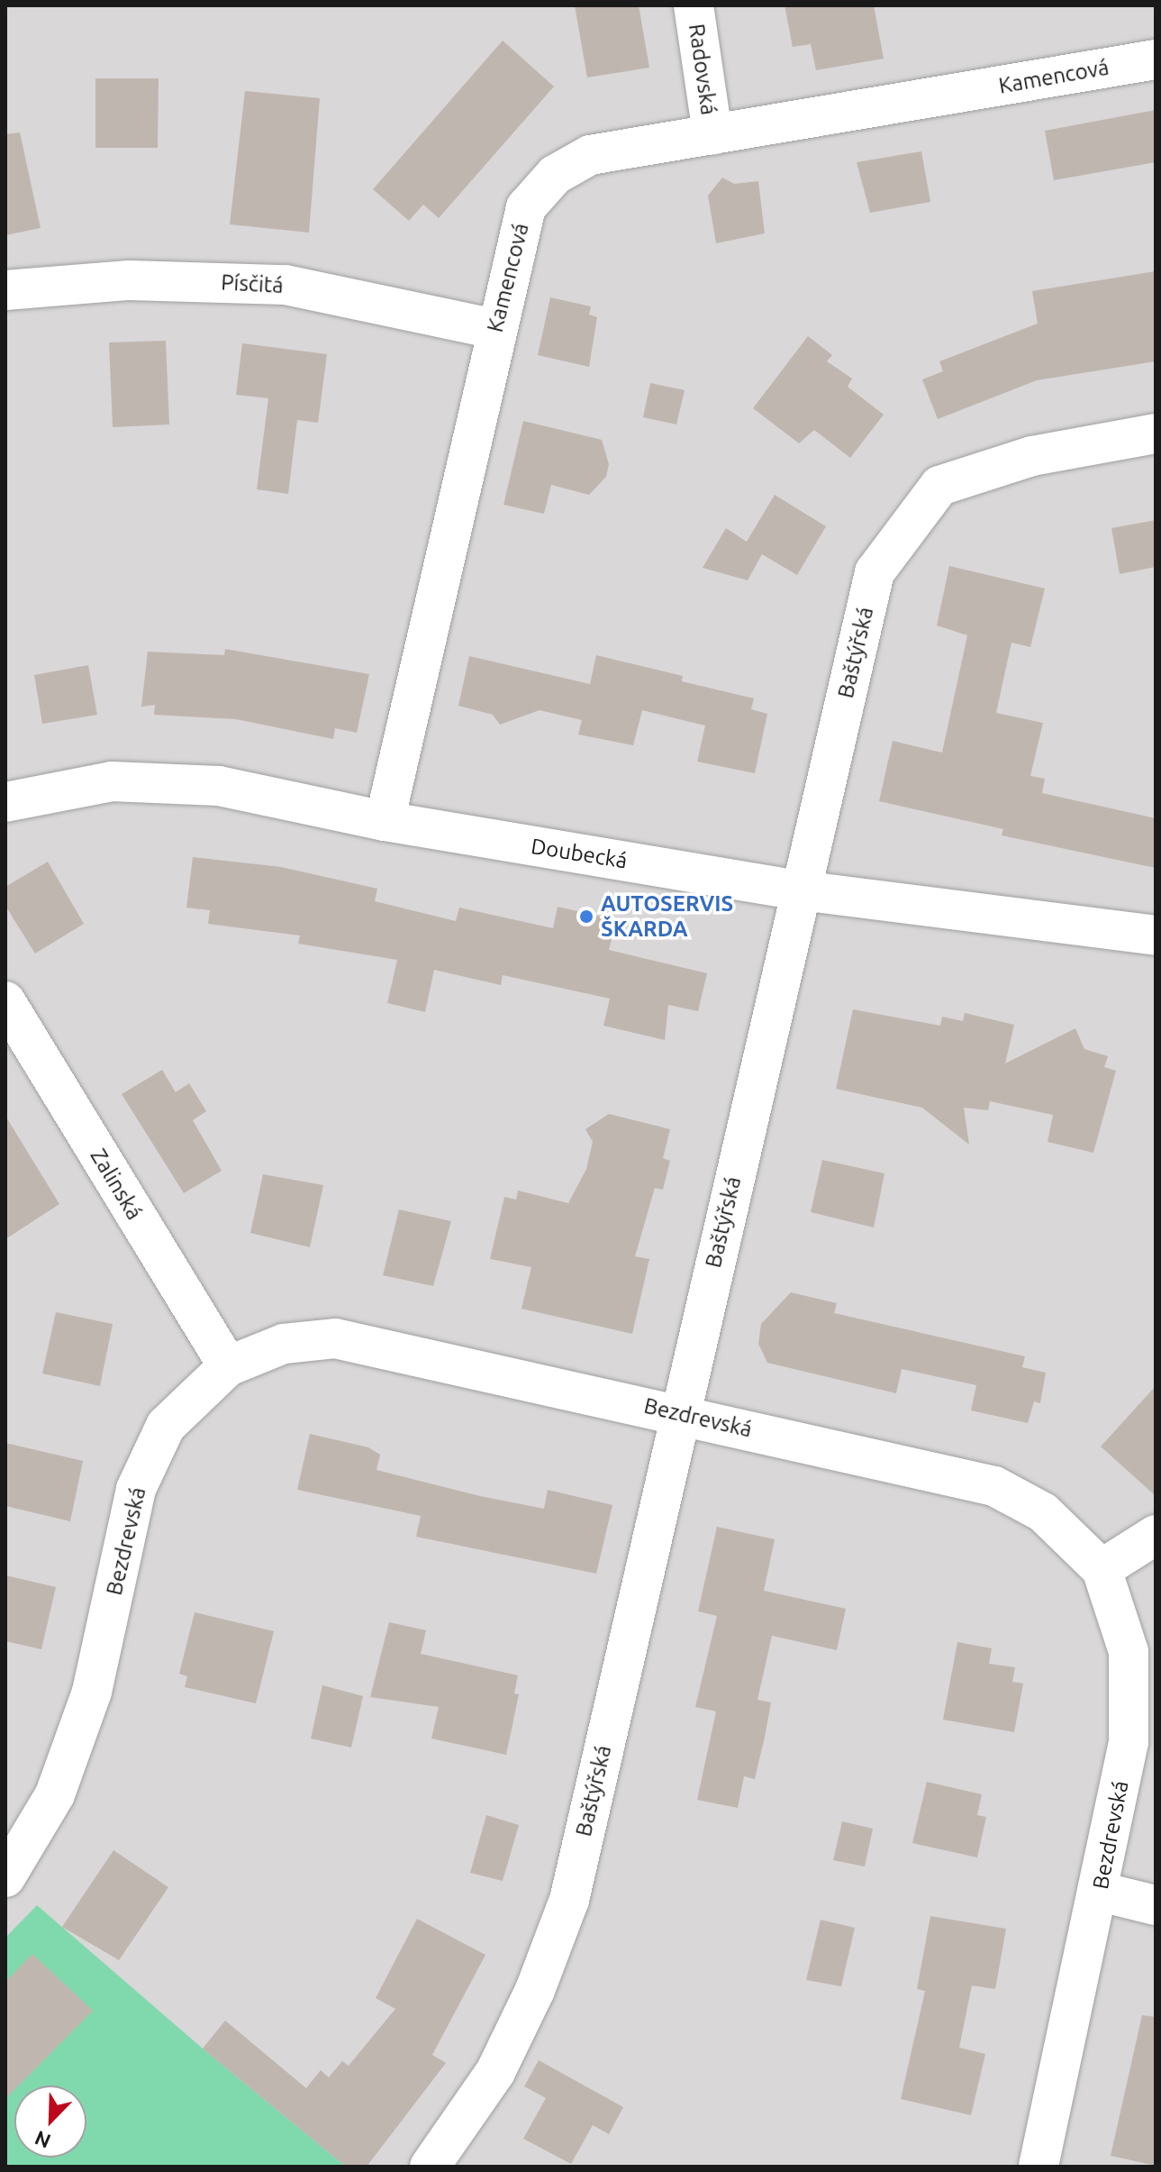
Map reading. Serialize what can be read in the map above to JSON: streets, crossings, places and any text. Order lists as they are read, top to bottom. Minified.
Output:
{"streets":{"street":["Radovská","Kamencová","Písčitá","Baštýřská","Doubecká","Zalinská","Bezdrevská"]},"crossings":[["Radovská","Kamencová"],["Kamencová","Písčitá"],["Kamencová","Doubecká"],["Baštýřská","Doubecká"],["Baštýřská","Bezdrevská"],["Zalinská","Bezdrevská"]],"places":["AUTOSERVIS ŠKARDA"],"north":"bottom left"}
